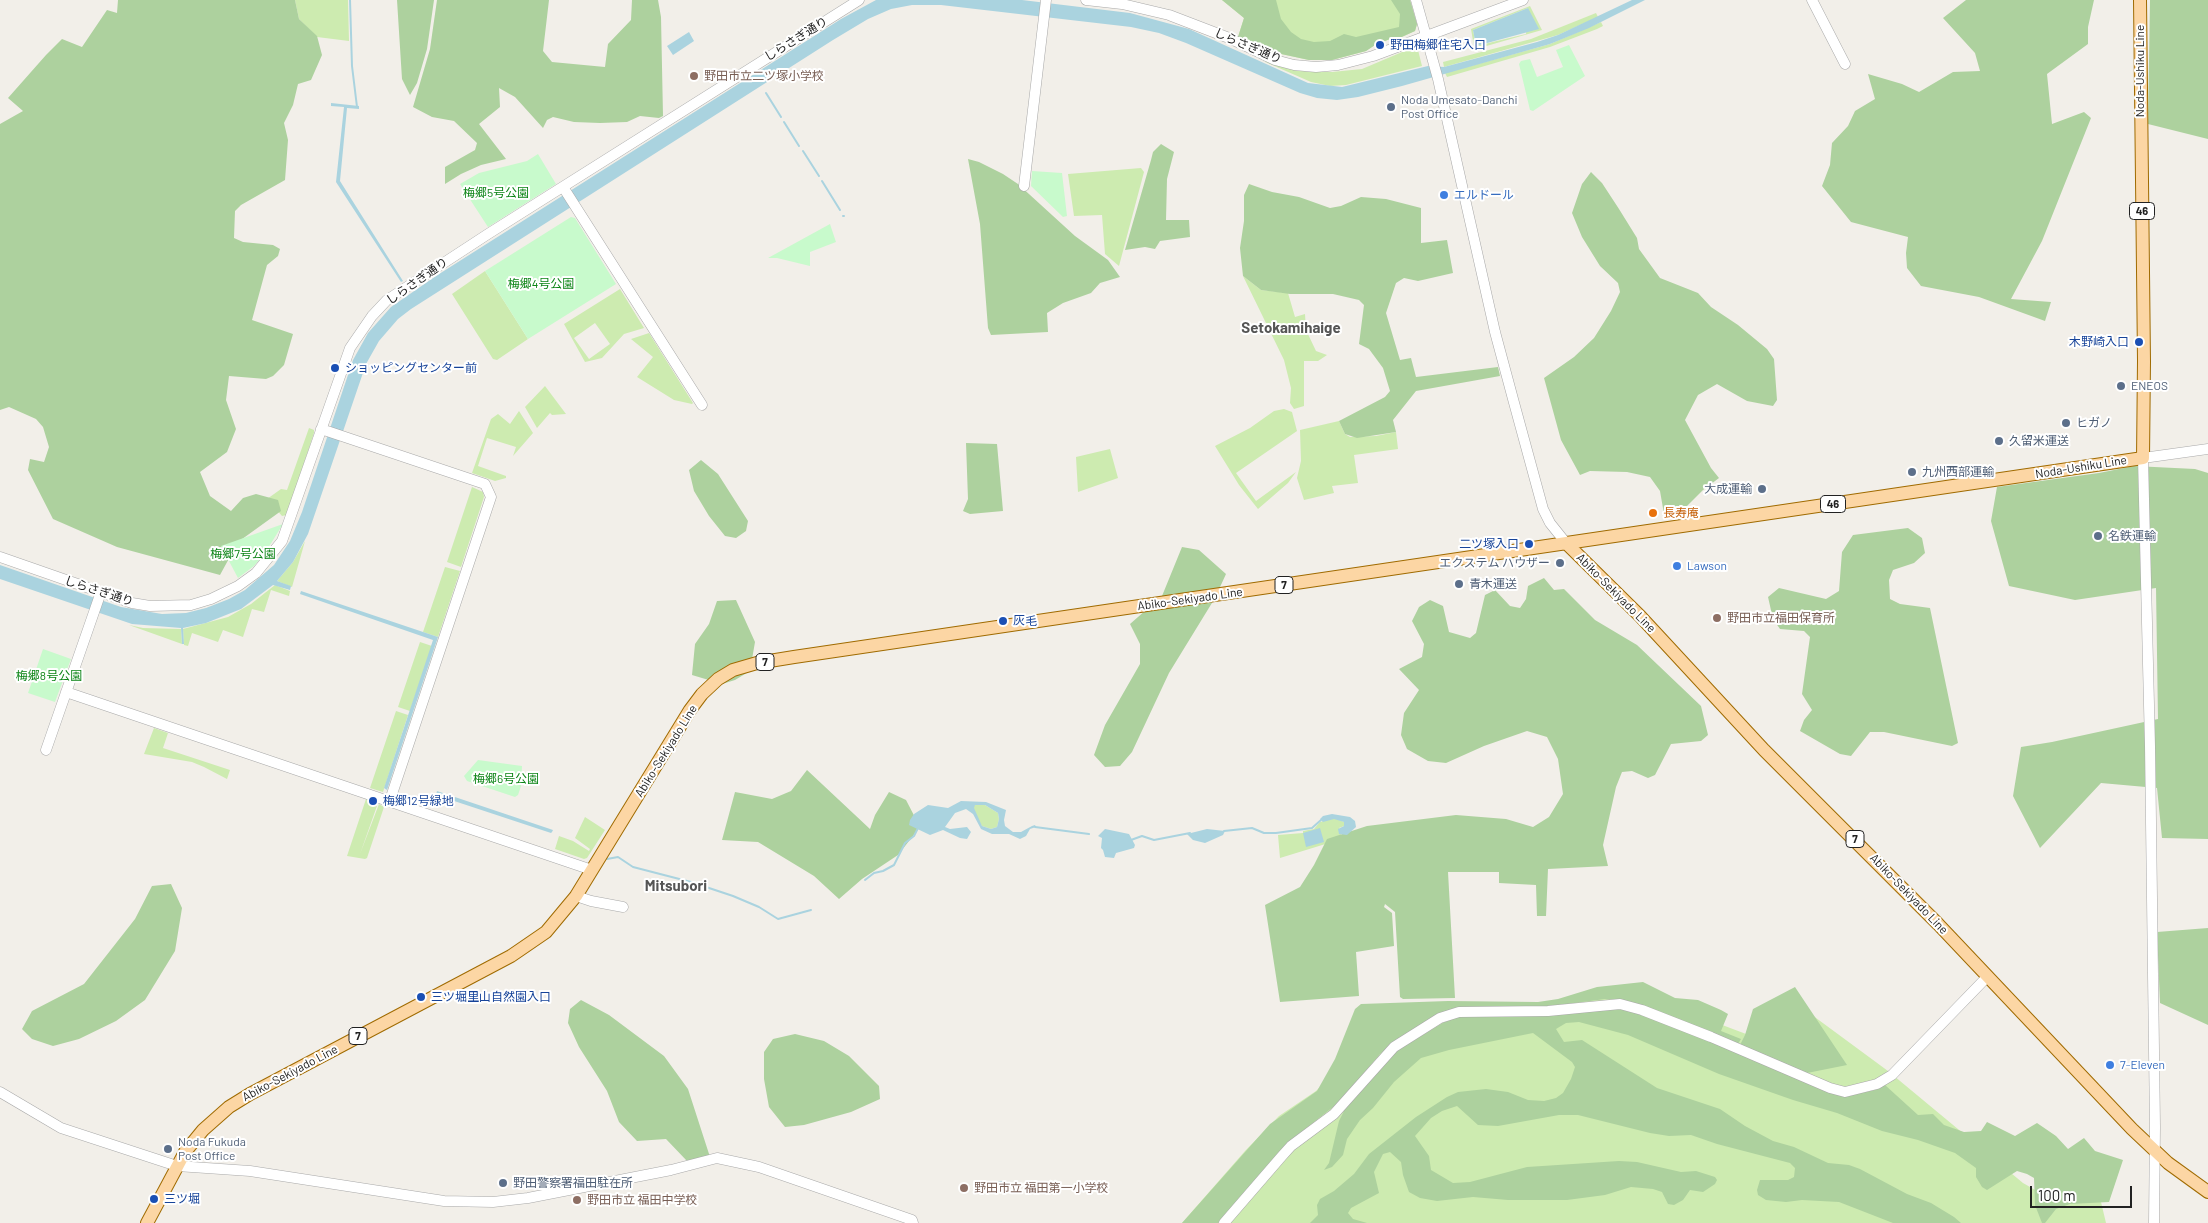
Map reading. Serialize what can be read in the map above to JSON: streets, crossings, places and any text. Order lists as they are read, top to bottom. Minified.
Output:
{"streets":{"main road":["Noda-Ushiku Line","46","7","Abiko-Sekiyado Line"],"street":["しらさぎ通り"]},"crossings":[["Noda-Ushiku Line","Abiko-Sekiyado Line"]],"districts":["Setokamihaige","Mitsubori"],"parks":["梅郷5号公園","梅郷4号公園","梅郷7号公園","梅郷8号公園","梅郷6号公園"],"places":["野田梅郷住宅入口","野田市立二ツ塚小学校","Noda Umesato-Danchi Post Office","エルドール","木野崎入口","ショッピングセンター前","ENEOS","ヒガノ","久留米運送","九州西部運輸","大成運輸","長寿庵","名鉄運輸","二ツ塚入口","エクステム ハウザー","Lawson","青木運送","野田市立福田保育所","灰毛","梅郷12号緑地","三ツ堀里山自然園入口","7-Eleven","Noda Fukuda Post Office","野田警察署福田駐在所","野田市立 福田第一小学校","三ツ堀","野田市立 福田中学校"],"scale_bar":"100 m"}
